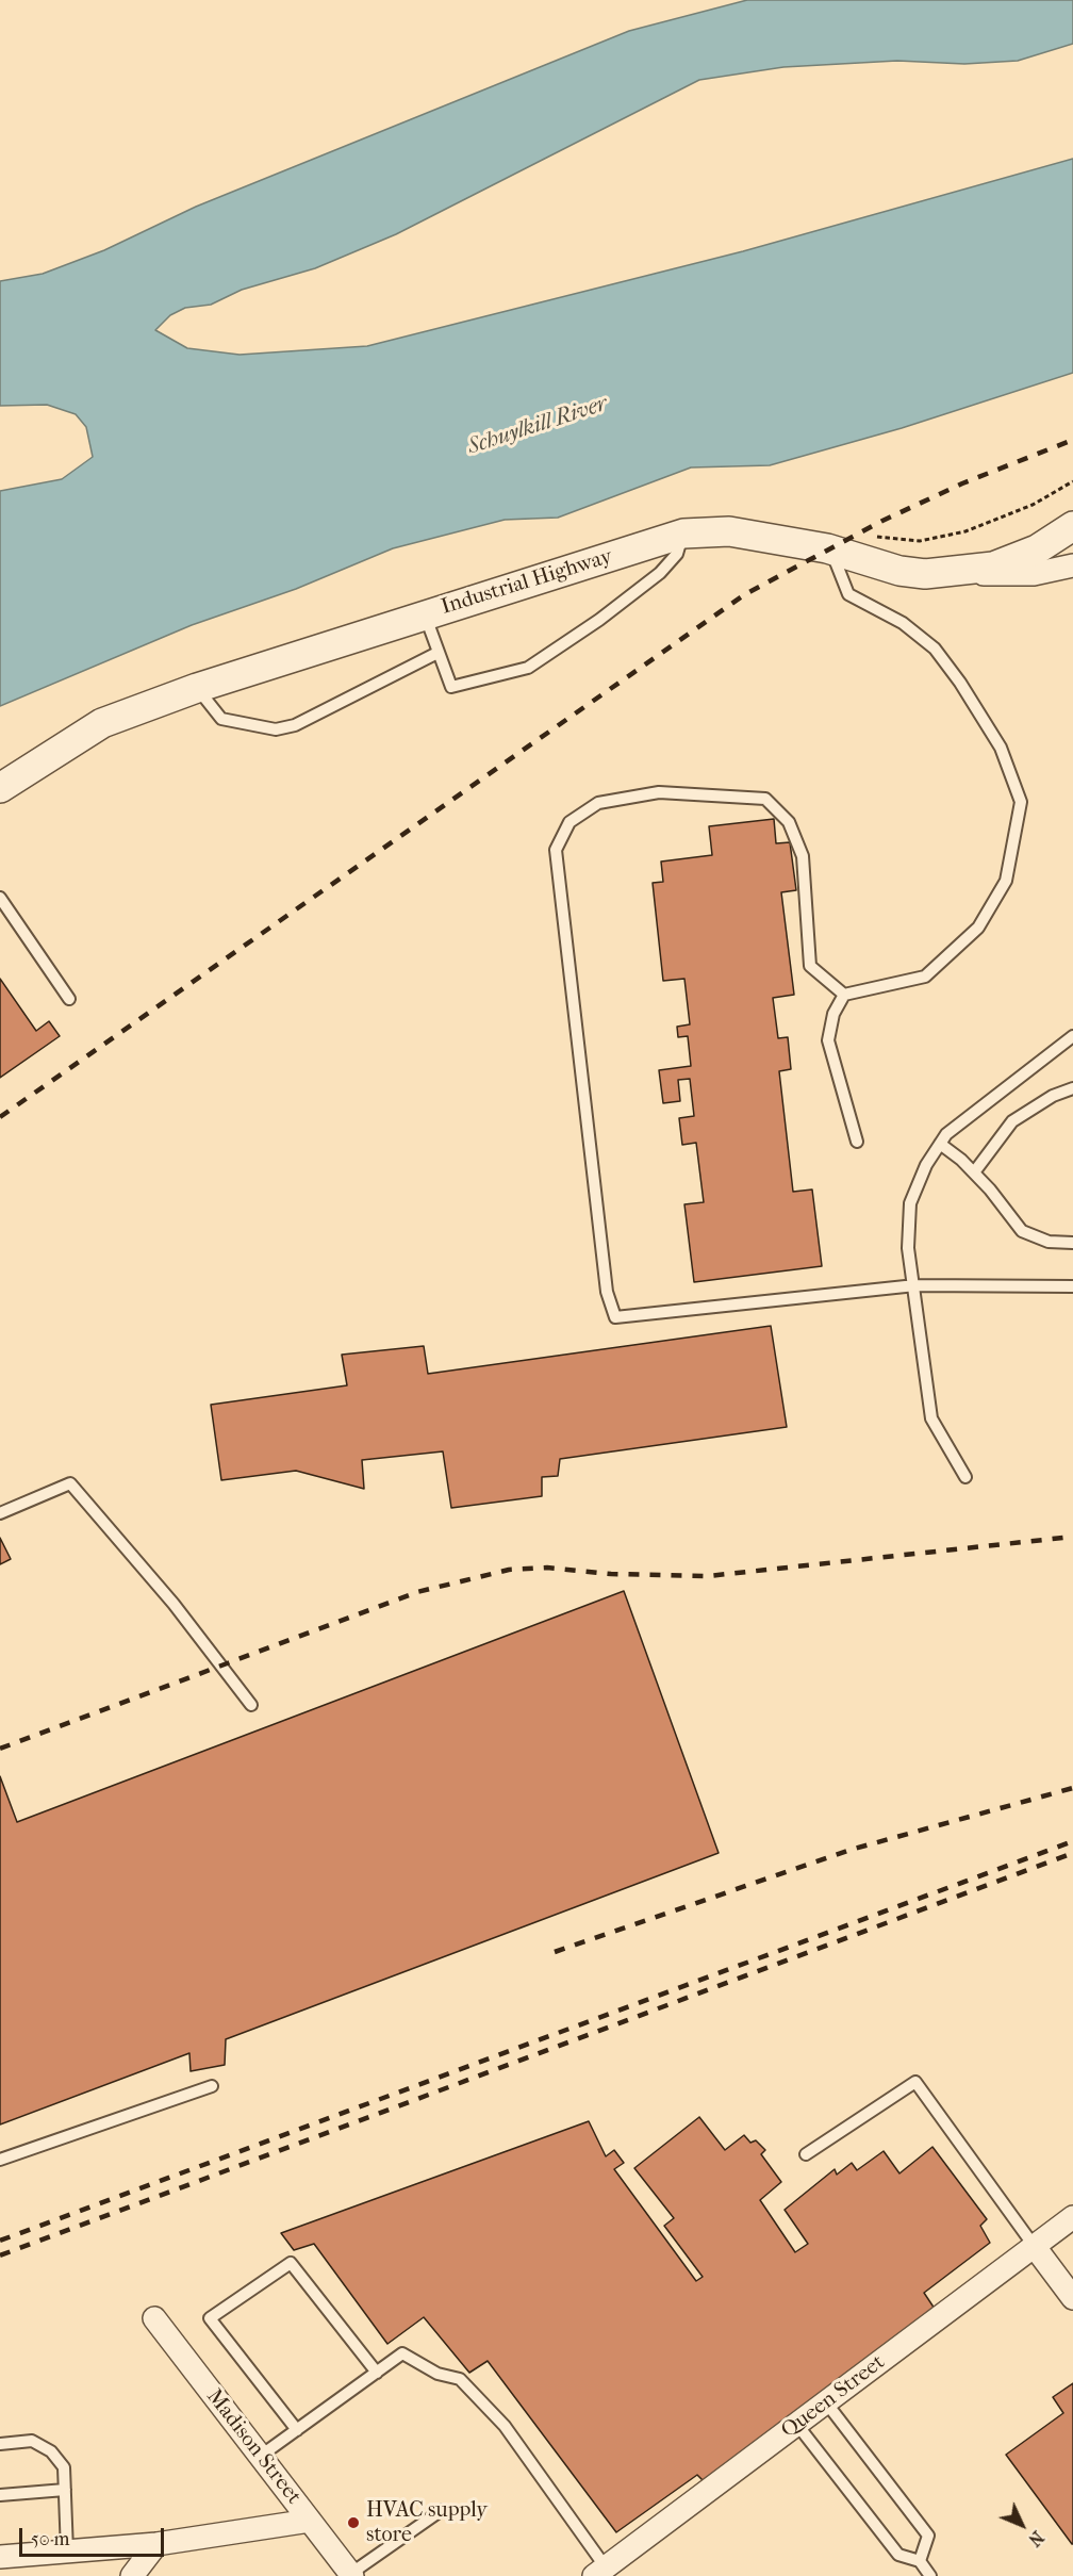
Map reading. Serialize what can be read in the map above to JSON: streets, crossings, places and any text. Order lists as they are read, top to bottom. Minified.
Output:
{"streets":{"street":["Industrial Highway","Queen Street","Madison Street"]},"water":["Schuylkill River"],"places":["HVAC supply store"],"scale_bar":"50 m","north":"bottom right"}
